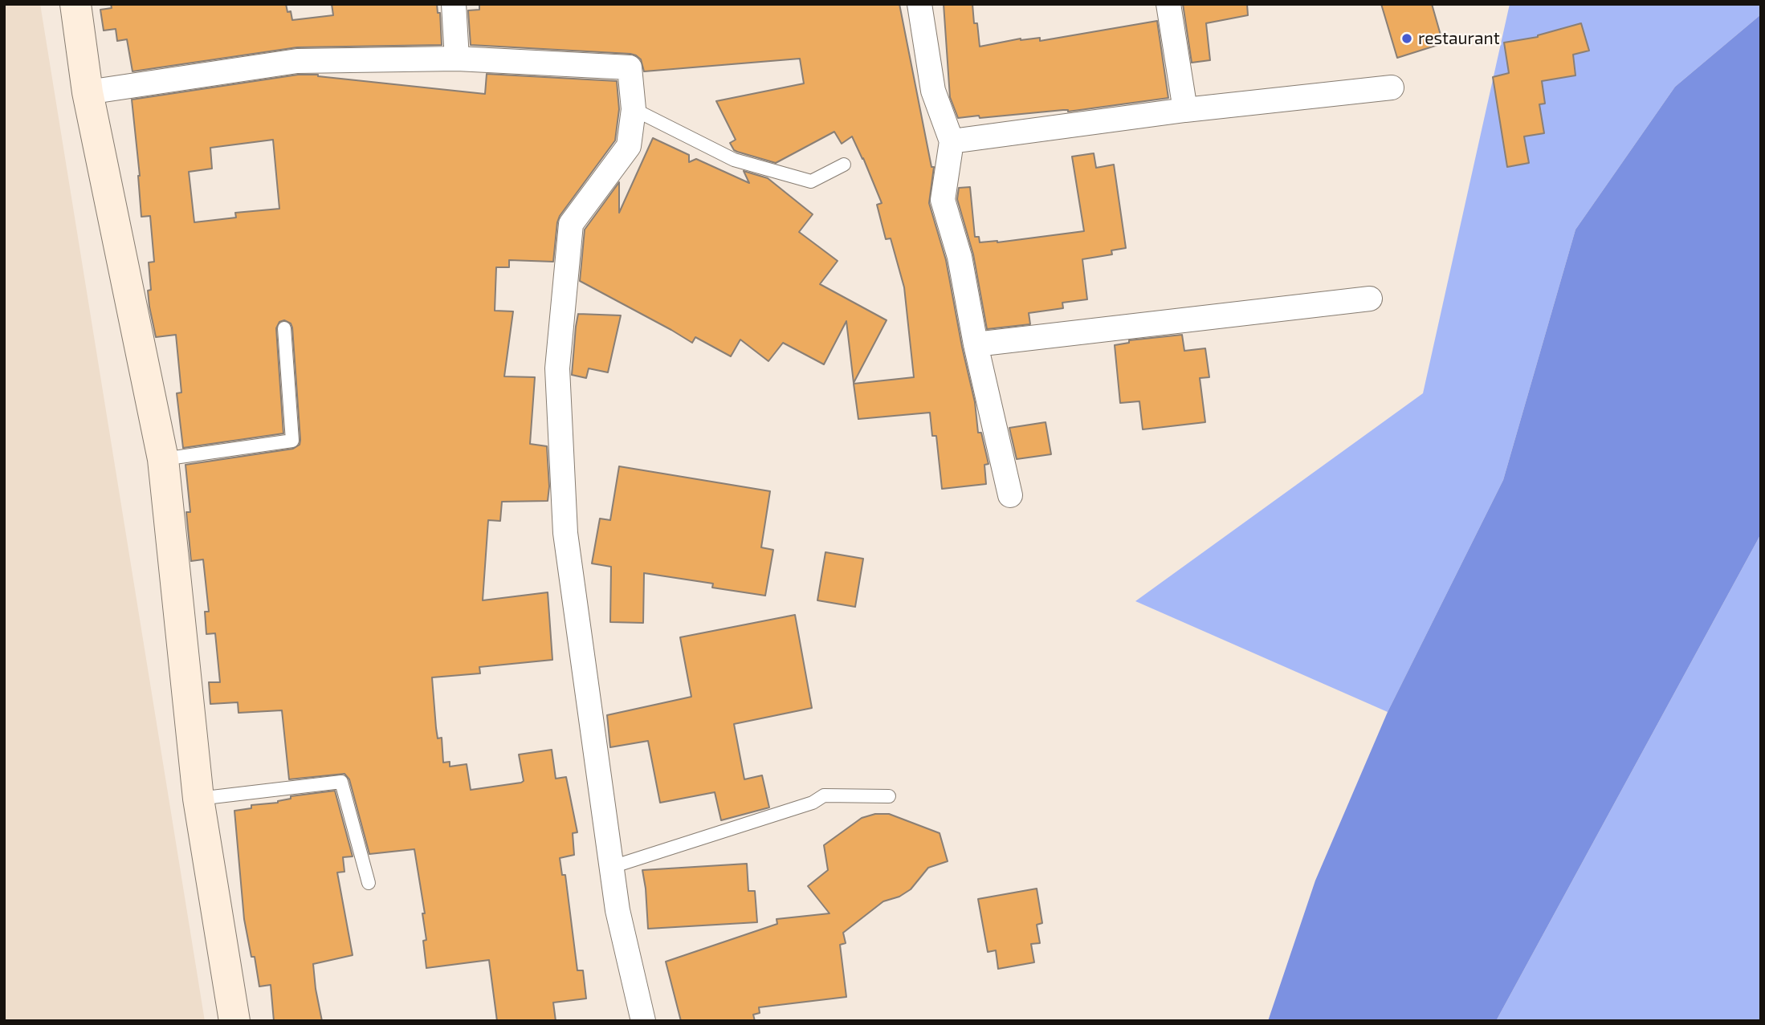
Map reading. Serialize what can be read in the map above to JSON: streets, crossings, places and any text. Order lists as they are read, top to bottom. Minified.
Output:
{"places":["restaurant"]}
